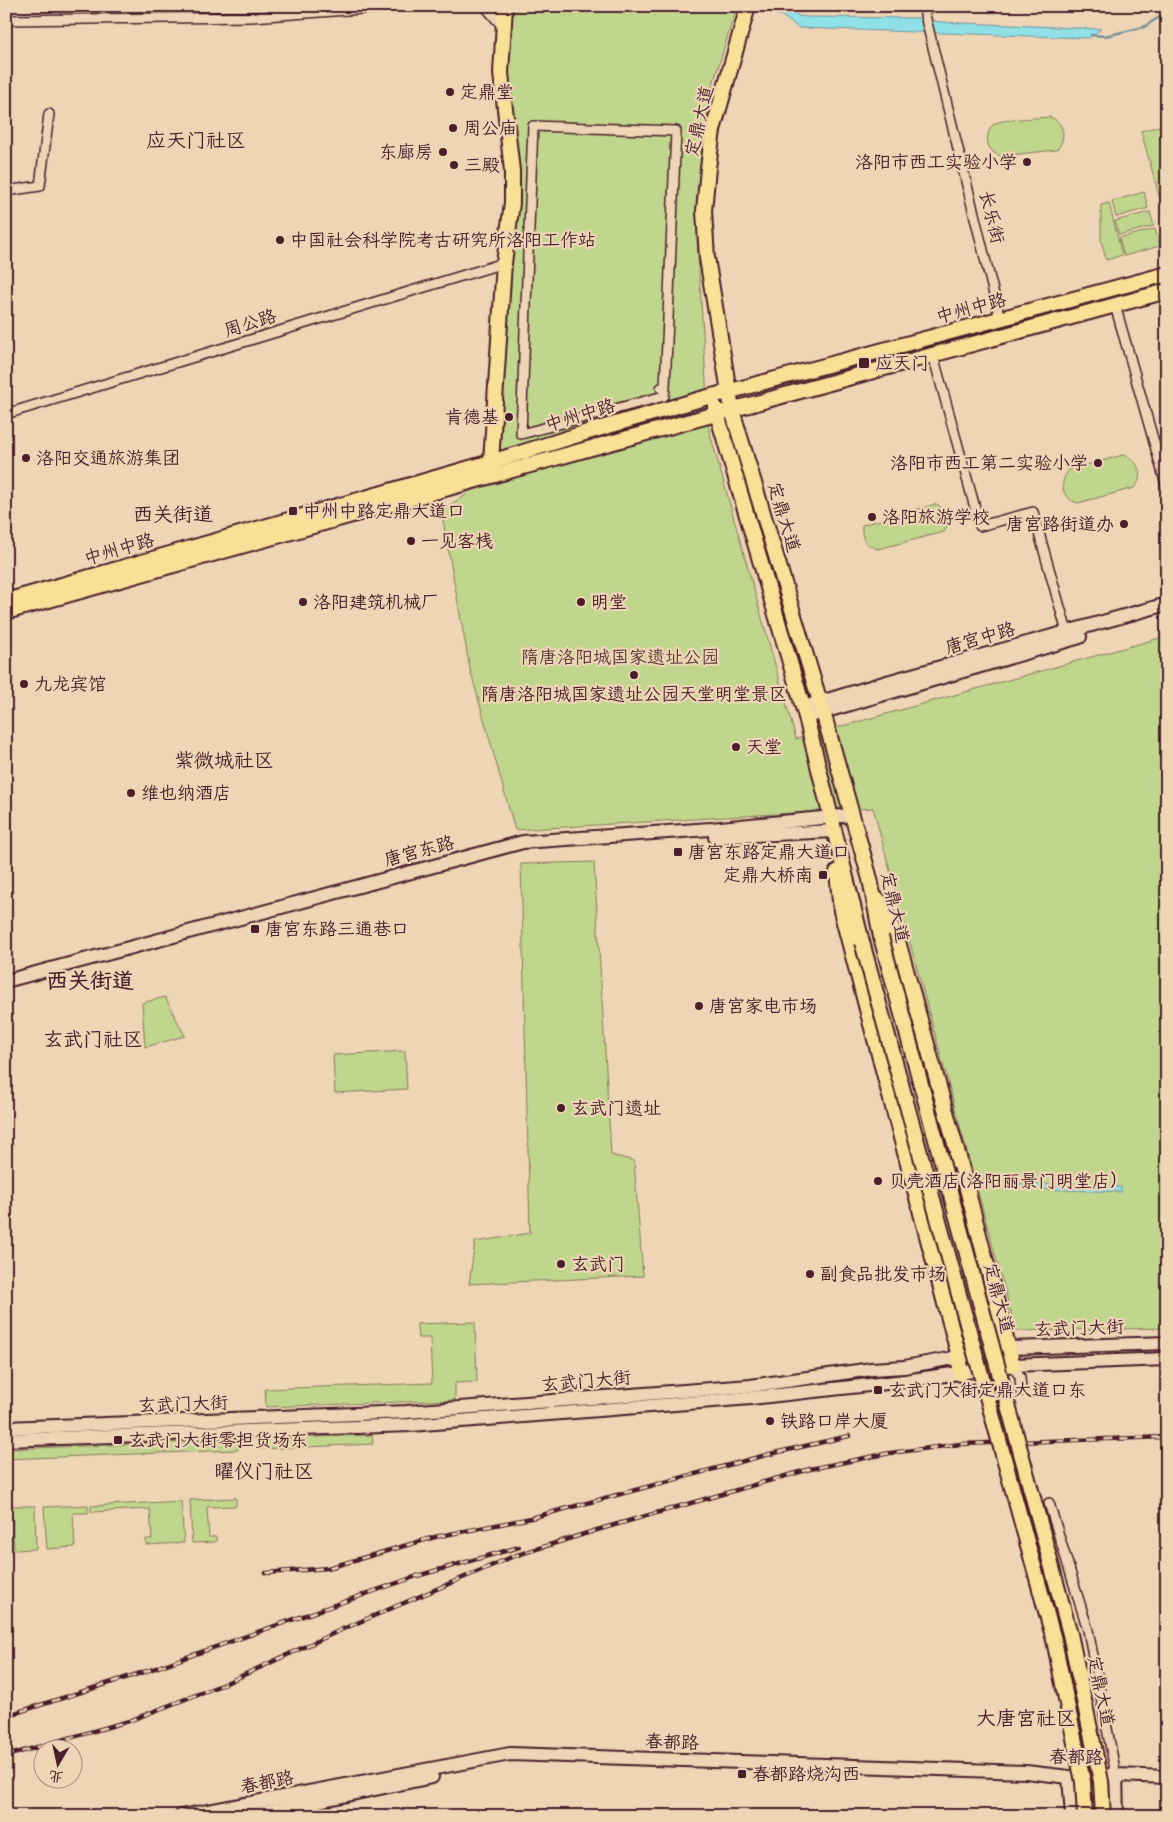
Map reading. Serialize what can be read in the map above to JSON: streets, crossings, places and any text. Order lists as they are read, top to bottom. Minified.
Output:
{"streets":{"main road":["定鼎大道","中州中路","唐宫中路","唐宫东路","玄武门大街","春都路"],"street":["长乐街","周公路"]},"crossings":[["定鼎大道","中州中路"],["定鼎大道","唐宫中路"],["定鼎大道","唐宫东路"],["长乐街","中州中路"]],"districts":["应天门社区","西关街道","紫微城社区","西关街道","玄武门社区","曜仪门社区","大唐宫社区"],"parks":["隋唐洛阳城国家遗址公园"],"places":{"other":["定鼎堂","周公庙","东廊房","洛阳市西工实验小学","三殿","中国社会科学院考古研究所洛阳工作站","肯德基","洛阳交通旅游集团","洛阳市西工第二实验小学","洛阳旅游学校","唐宫路街道办","一见客栈","洛阳建筑机械厂","明堂","隋唐洛阳城国家遗址公园天堂明堂景区","九龙宾馆","天堂","维也纳酒店","唐宫家电市场","玄武门遗址","贝壳酒店(洛阳丽景门明堂店)","玄武门","副食品批发市场","铁路口岸大厦"],"transit":["应天门","中州中路定鼎大道口","唐宫东路定鼎大道口","定鼎大桥南","唐宫东路三通巷口","玄武门大街定鼎大道口东","玄武门大街零担货场东","春都路烧沟西"]},"north":"bottom"}
